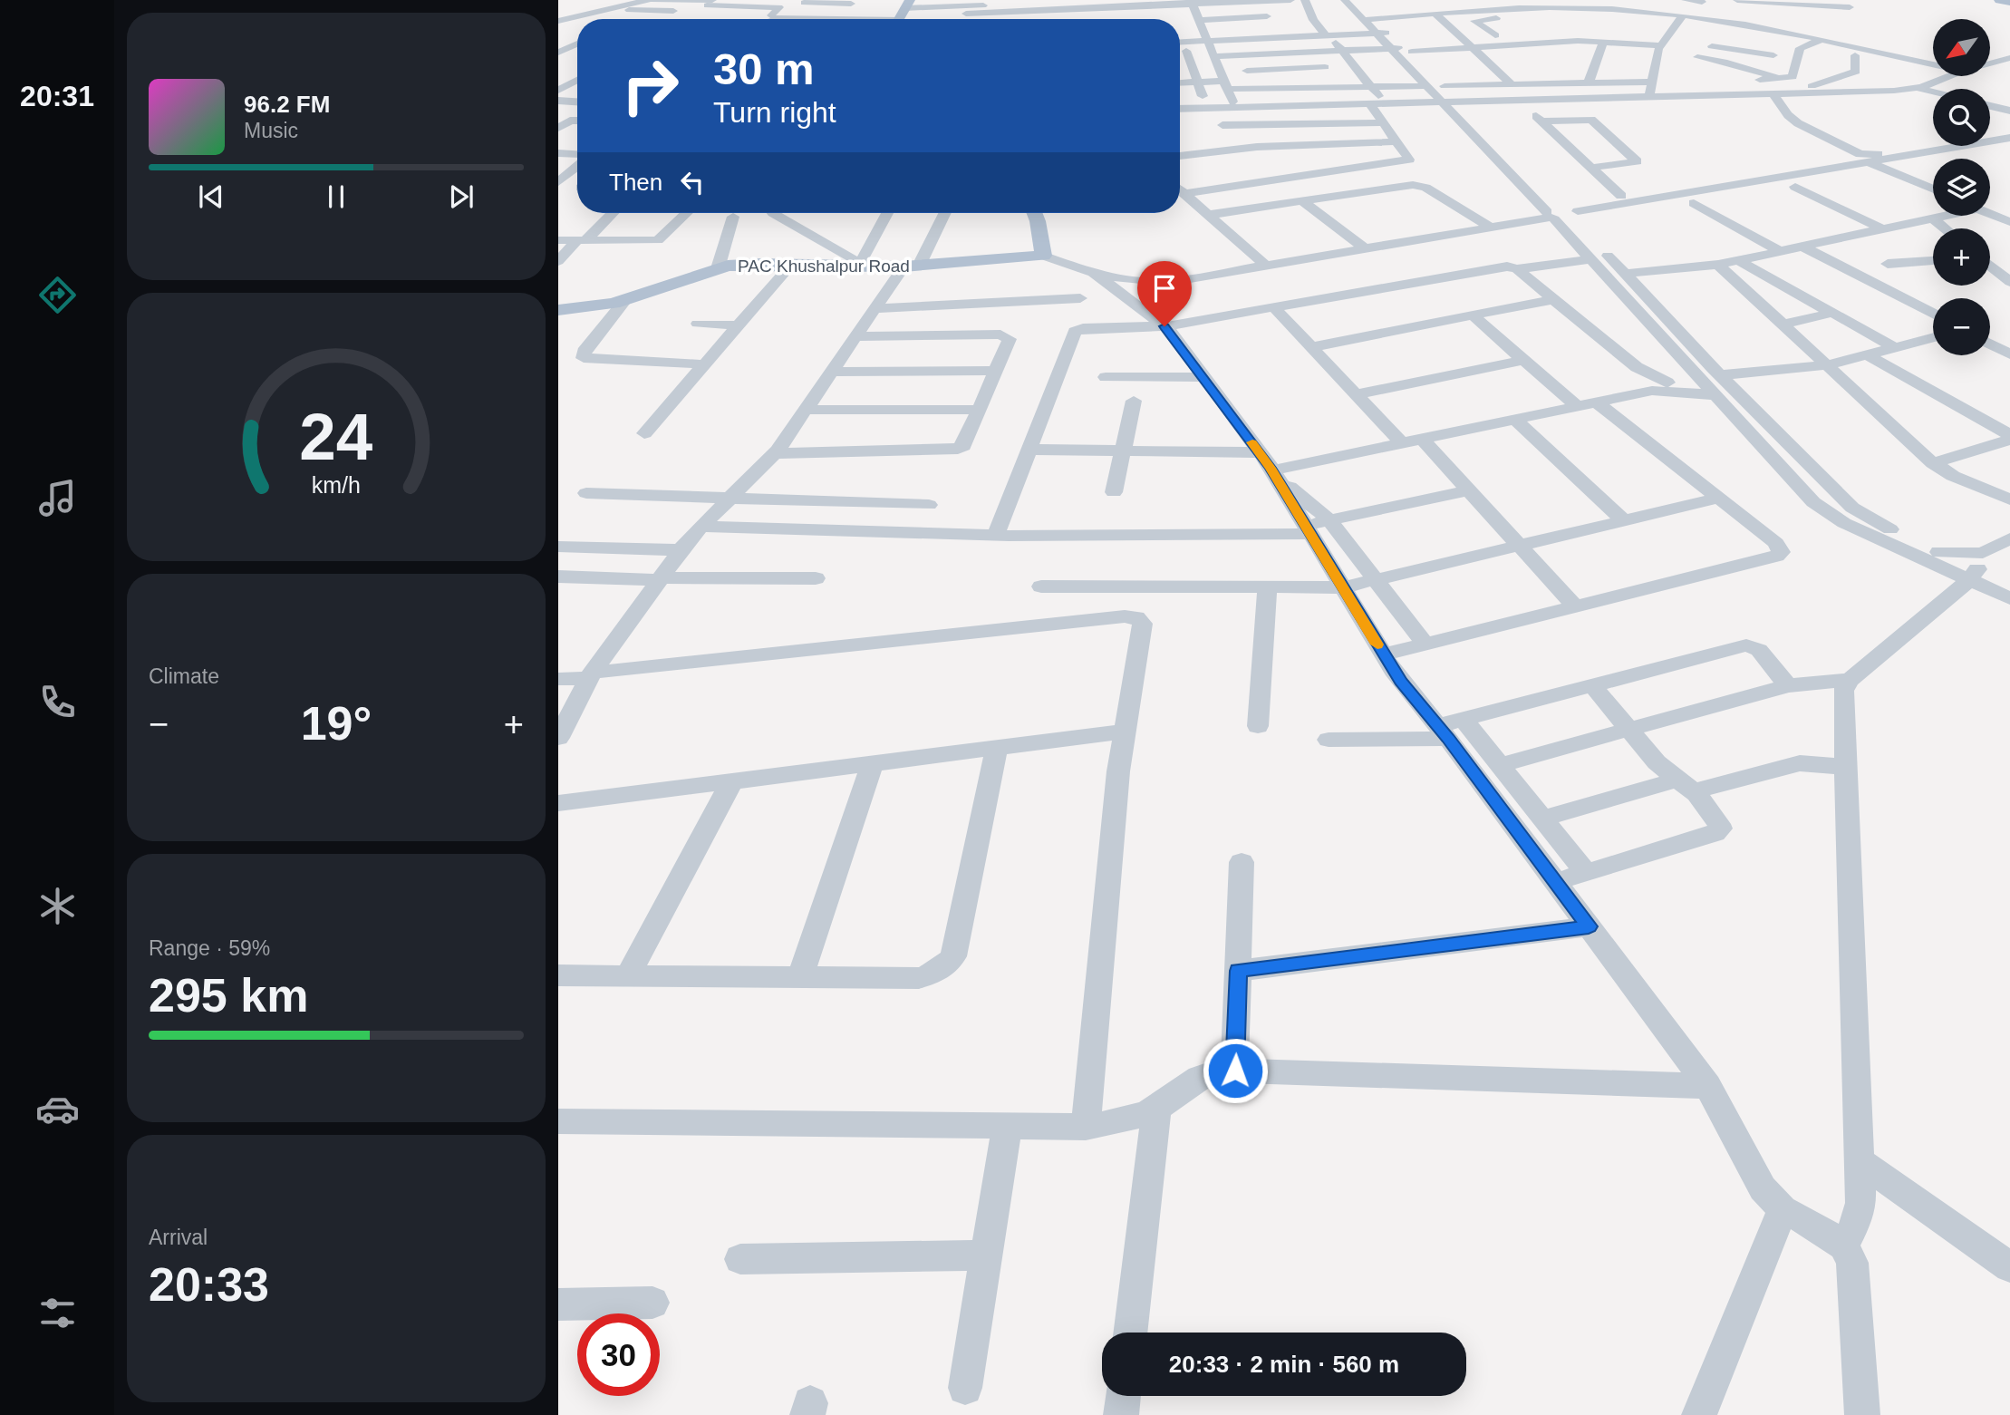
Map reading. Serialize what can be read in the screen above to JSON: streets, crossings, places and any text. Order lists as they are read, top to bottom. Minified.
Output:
{"streets":{"main road":["PAC Khushalpur Road"]},"north":"bottom left","page":{"tabs":"20:31","map_buttons":["+","−"],"turn":["30 m","Turn right"],"song":["96.2 FM","Music"],"then":"Then","tile":["Climate",["Range · 59%","295 km"],["Arrival","20:33"]],"heat":["−","19°","+"],"limit":"30","trip":"20:33 · 2 min · 560 m","gauge":["24","km/h"]}}
